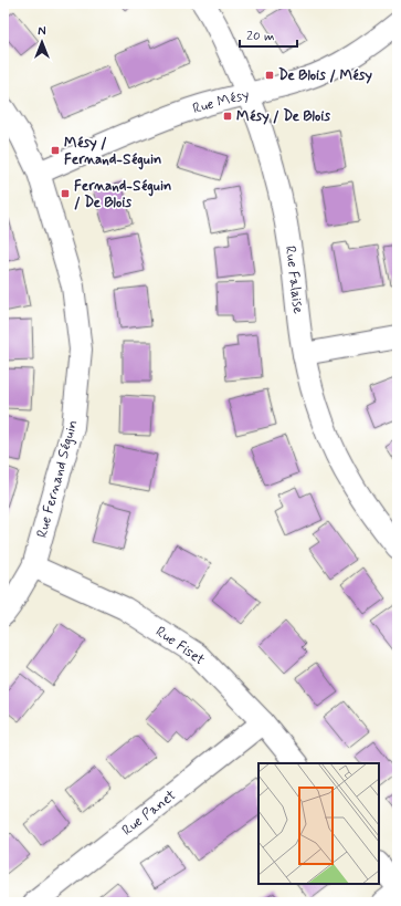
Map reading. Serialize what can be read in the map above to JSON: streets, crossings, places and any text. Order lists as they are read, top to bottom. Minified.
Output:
{"streets":{"street":["Rue Mésy","Rue Falaise","Rue Fernand Séguin","Rue Fiset","Rue Panet"]},"crossings":[["Rue Mésy","Rue Falaise"],["Rue Mésy","Rue Fernand Séguin"],["Rue Fernand Séguin","Rue Fiset"],["Rue Fiset","Rue Panet"]],"places":{"transit":["De Blois / Mésy","Mésy / De Blois","Mésy / Fernand-Séguin","Fernand-Séguin / De Blois"]},"scale_bar":"20 m","north":"top"}
